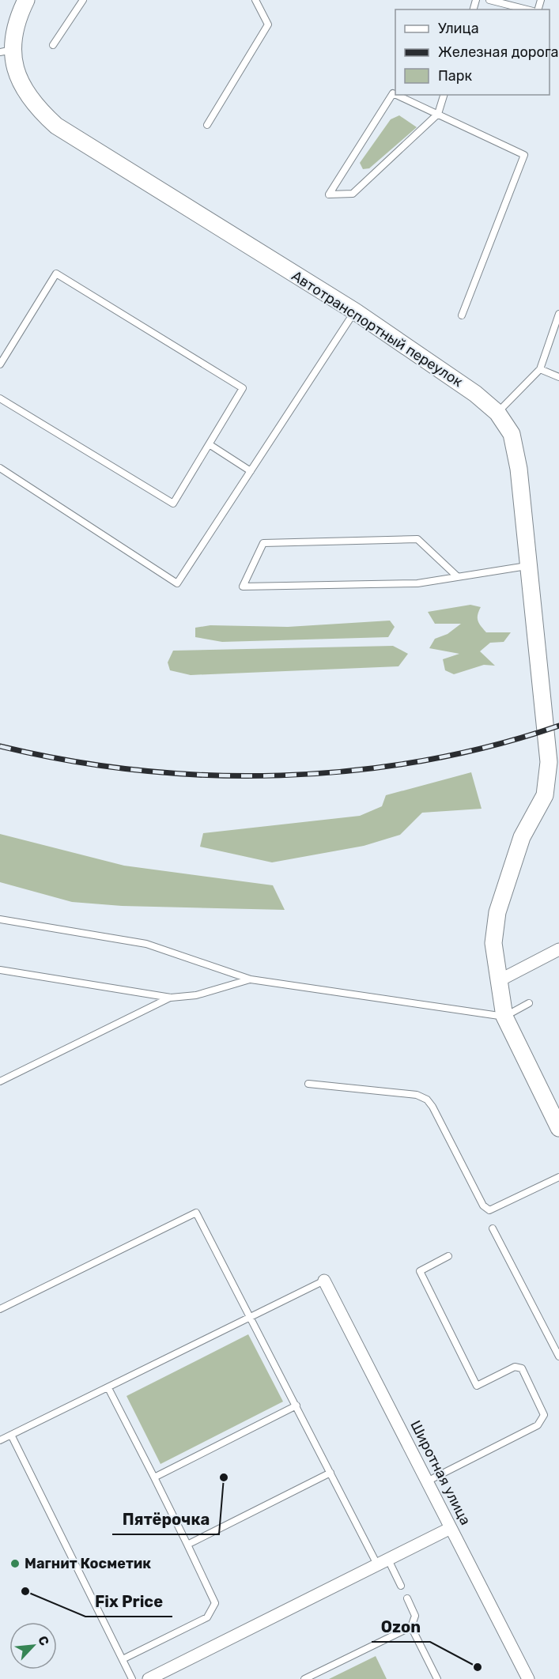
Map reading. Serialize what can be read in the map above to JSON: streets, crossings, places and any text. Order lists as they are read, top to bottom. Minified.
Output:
{"streets":{"main road":["Автотранспортный переулок"],"street":["Широтная улица"]},"places":["Пятёрочка","Магнит Косметик","Fix Price","Ozon"],"legend":["Улица","Железная дорога","Парк"],"north":"top right"}
